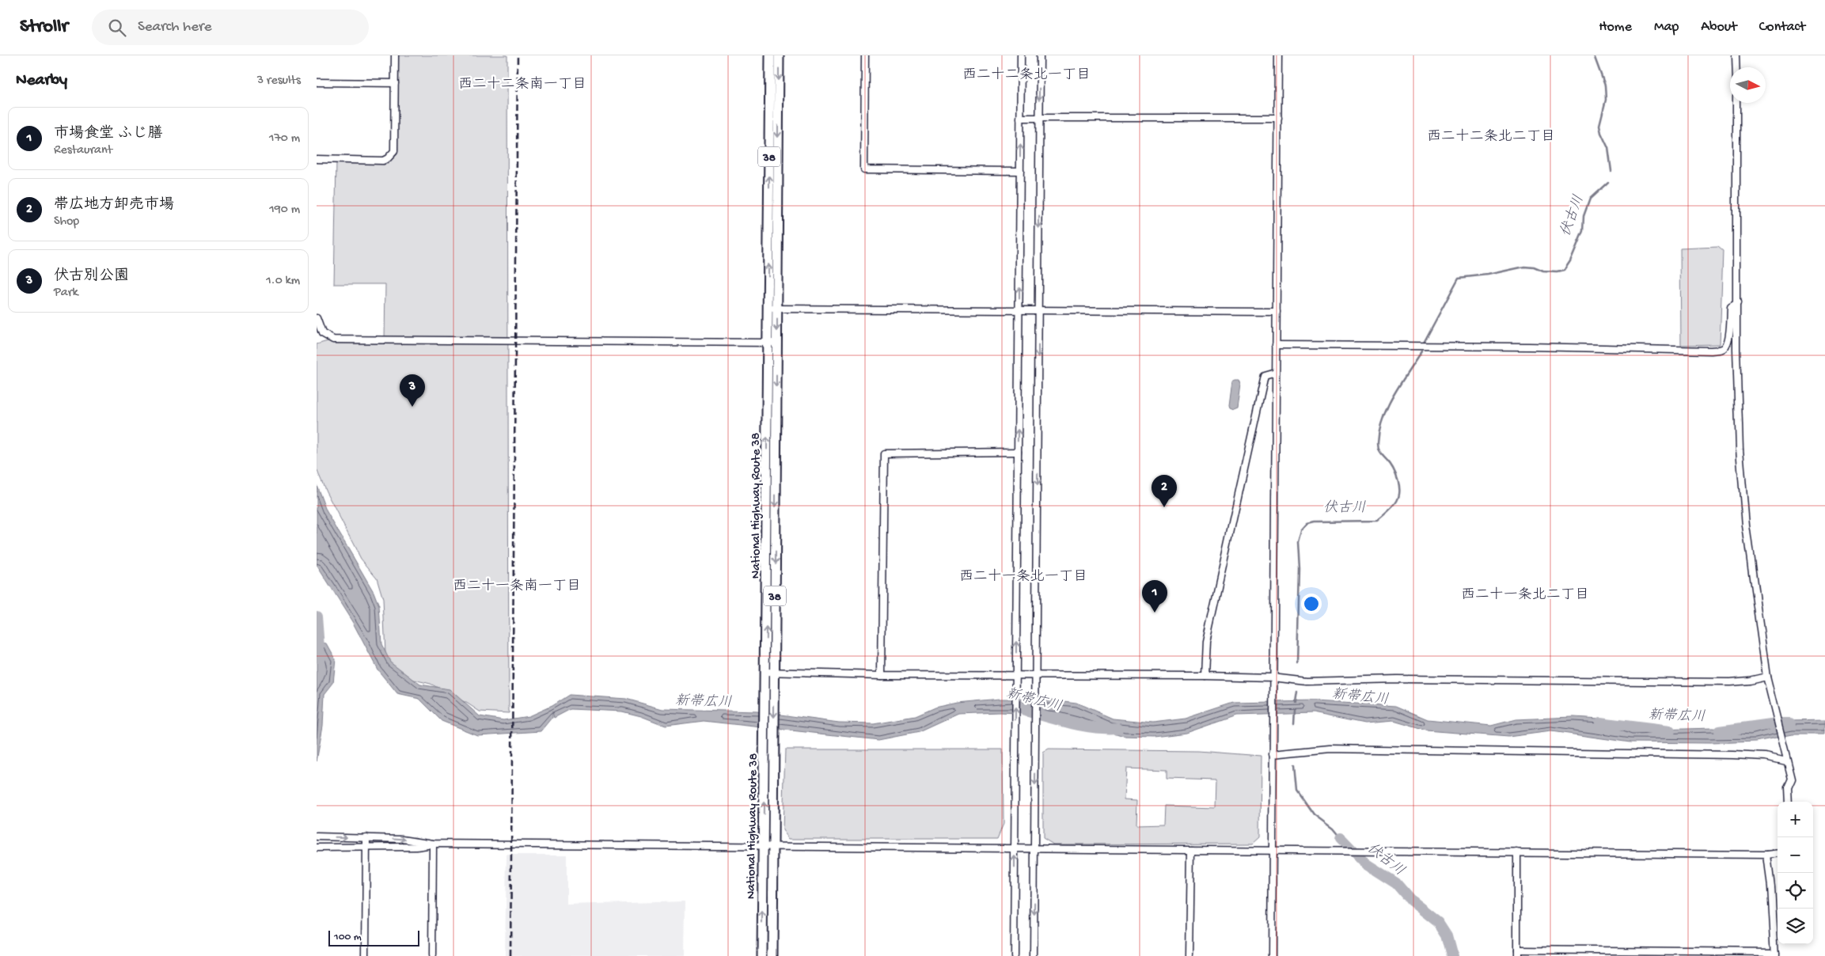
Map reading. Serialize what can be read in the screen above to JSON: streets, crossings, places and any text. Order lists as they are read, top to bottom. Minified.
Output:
{"streets":{"highway":["38","National Highway Route 38"]},"districts":["西二十二条北一丁目","西二十二条南一丁目","西二十二条北二丁目","西二十一条北一丁目","西二十一条南一丁目","西二十一条北二丁目"],"water":["伏古川","新帯広川"],"scale_bar":"100 m","north":"right","page":{"header":"Strollr","search":"Search here","nav":["Home","Map","About","Contact"],"heading":["Nearby","3 results"],"list":[{"mark":"1","name":"市場食堂 ふじ膳","note":"Restaurant","value":"170 m"},{"mark":"2","name":"帯広地方卸売市場","note":"Shop","value":"190 m"},{"mark":"3","name":"伏古別公園","note":"Park","value":"1.0 km"}],"pins":["3","2","1"],"map_buttons":["+","−"],"scale":"100 m"}}
